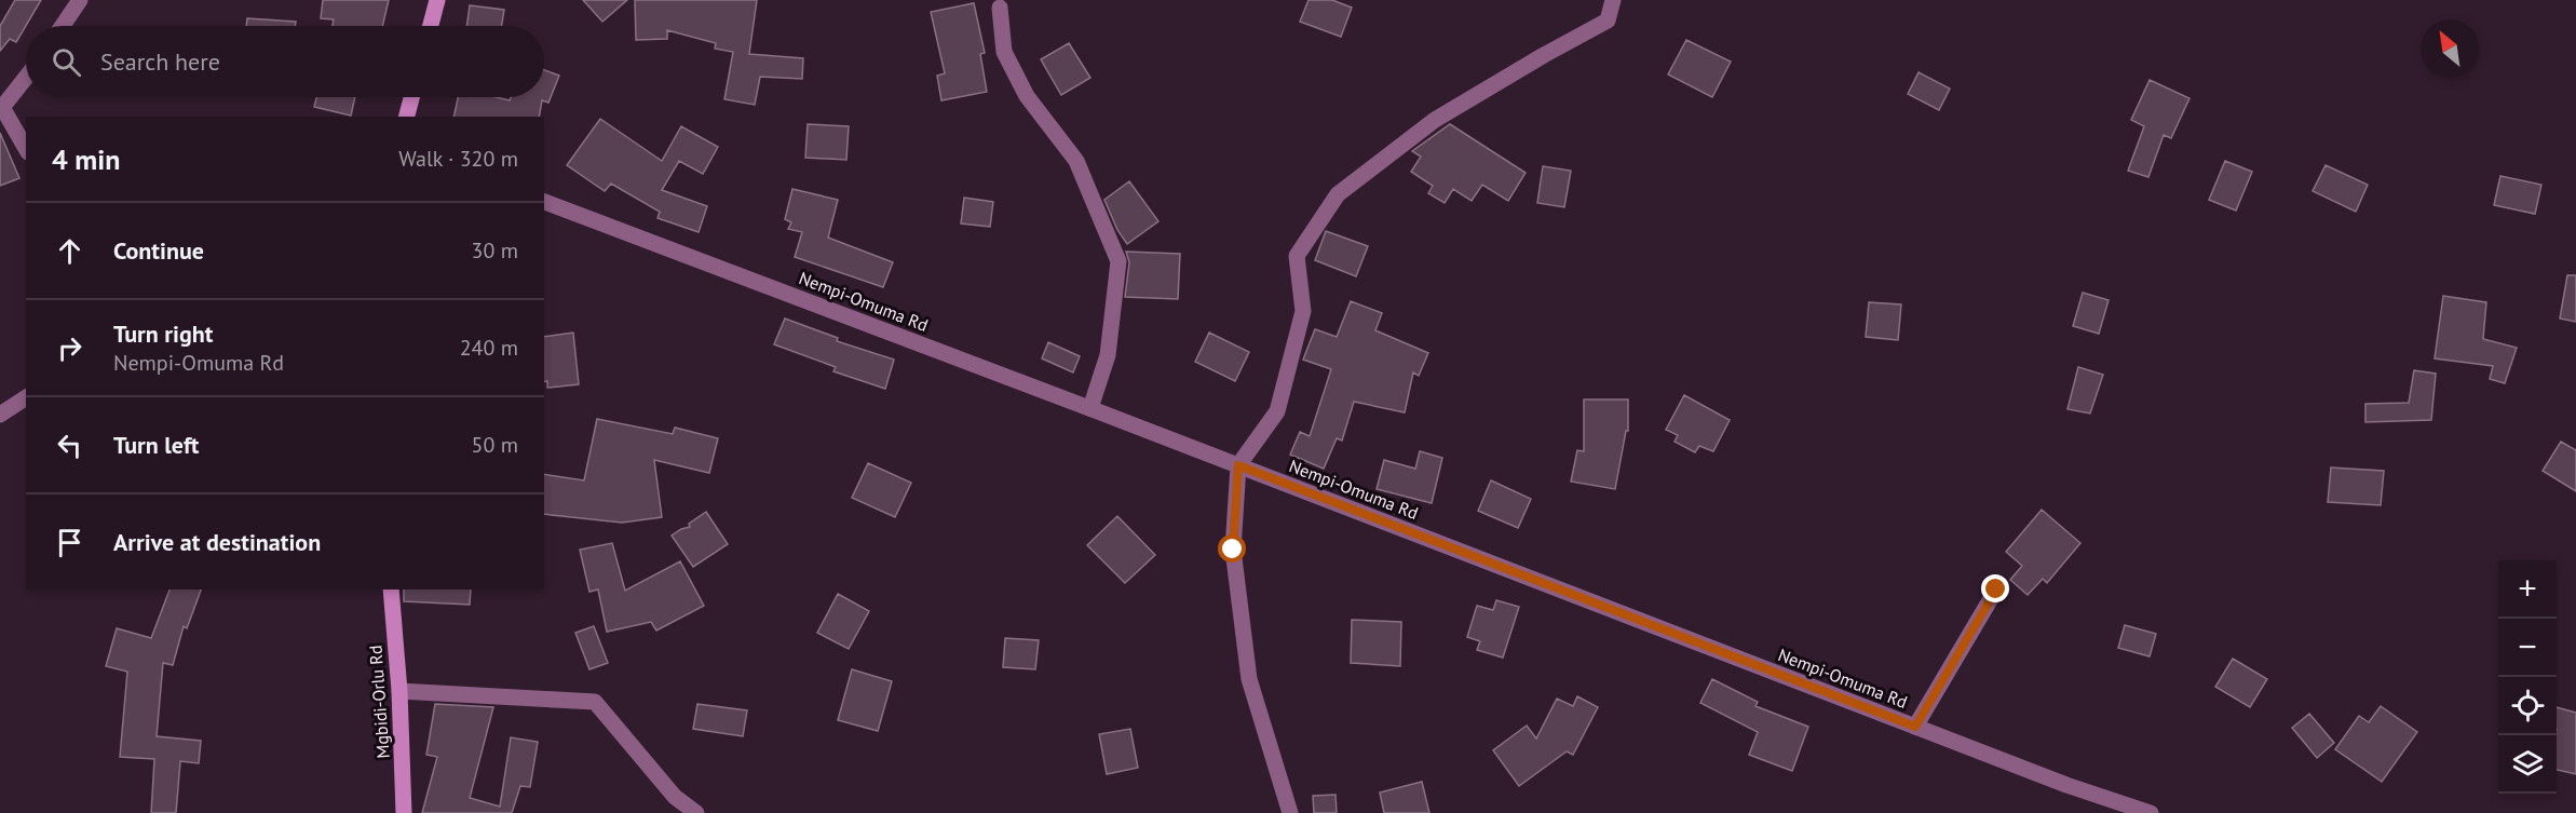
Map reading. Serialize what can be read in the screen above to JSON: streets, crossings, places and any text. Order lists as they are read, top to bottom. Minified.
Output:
{"streets":{"main road":["Mgbidi-Orlu Rd"],"street":["Nempi-Omuma Rd"]},"north":"top left","page":{"search":"Search here","heading":["4 min","Walk · 320 m"],"list":[["Continue","30 m"],["Turn right","Nempi-Omuma Rd","240 m"],["Turn left","50 m"],"Arrive at destination"],"map_buttons":["+","−"]}}
